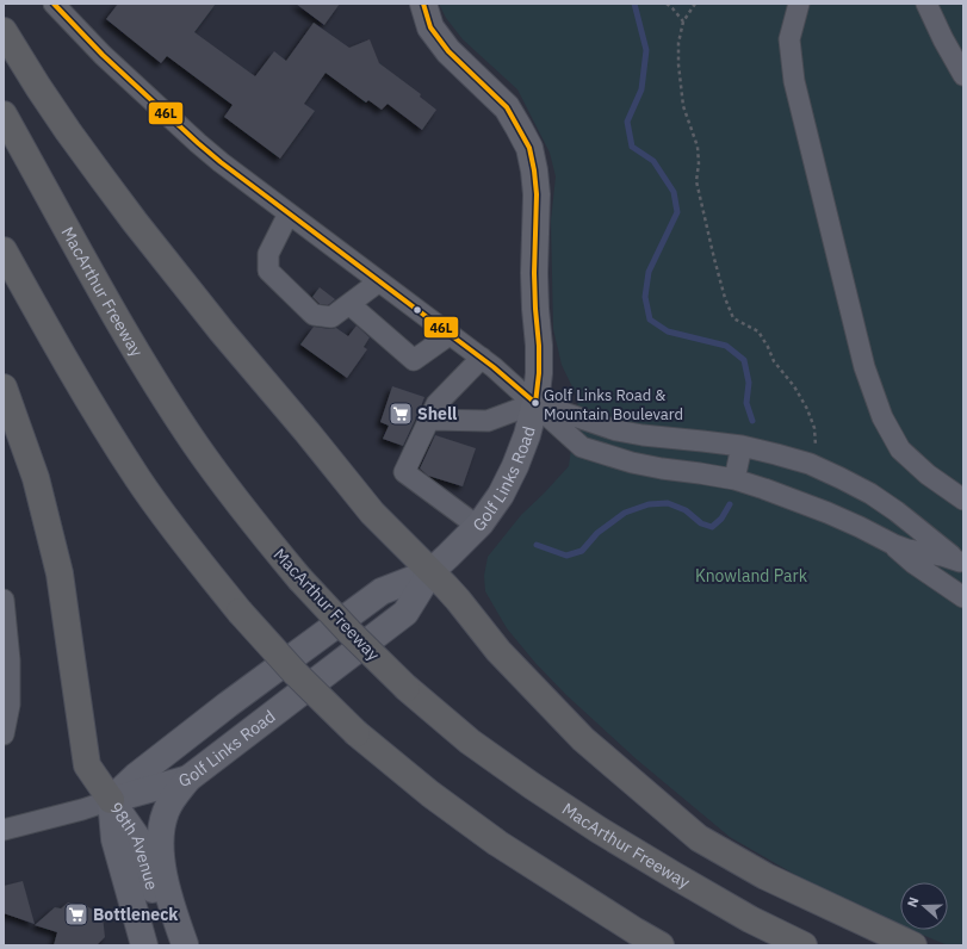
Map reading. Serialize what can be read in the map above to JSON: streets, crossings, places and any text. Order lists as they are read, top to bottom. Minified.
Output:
{"streets":{"highway":["MacArthur Freeway"],"main road":["Golf Links Road","98th Avenue"]},"crossings":[["Golf Links Road","98th Avenue"]],"parks":["Knowland Park"],"places":{"other":["Golf Links Road & Mountain Boulevard"],"supermarket":["Shell","Bottleneck"]},"lines":["transit line 46L"],"north":"left"}
